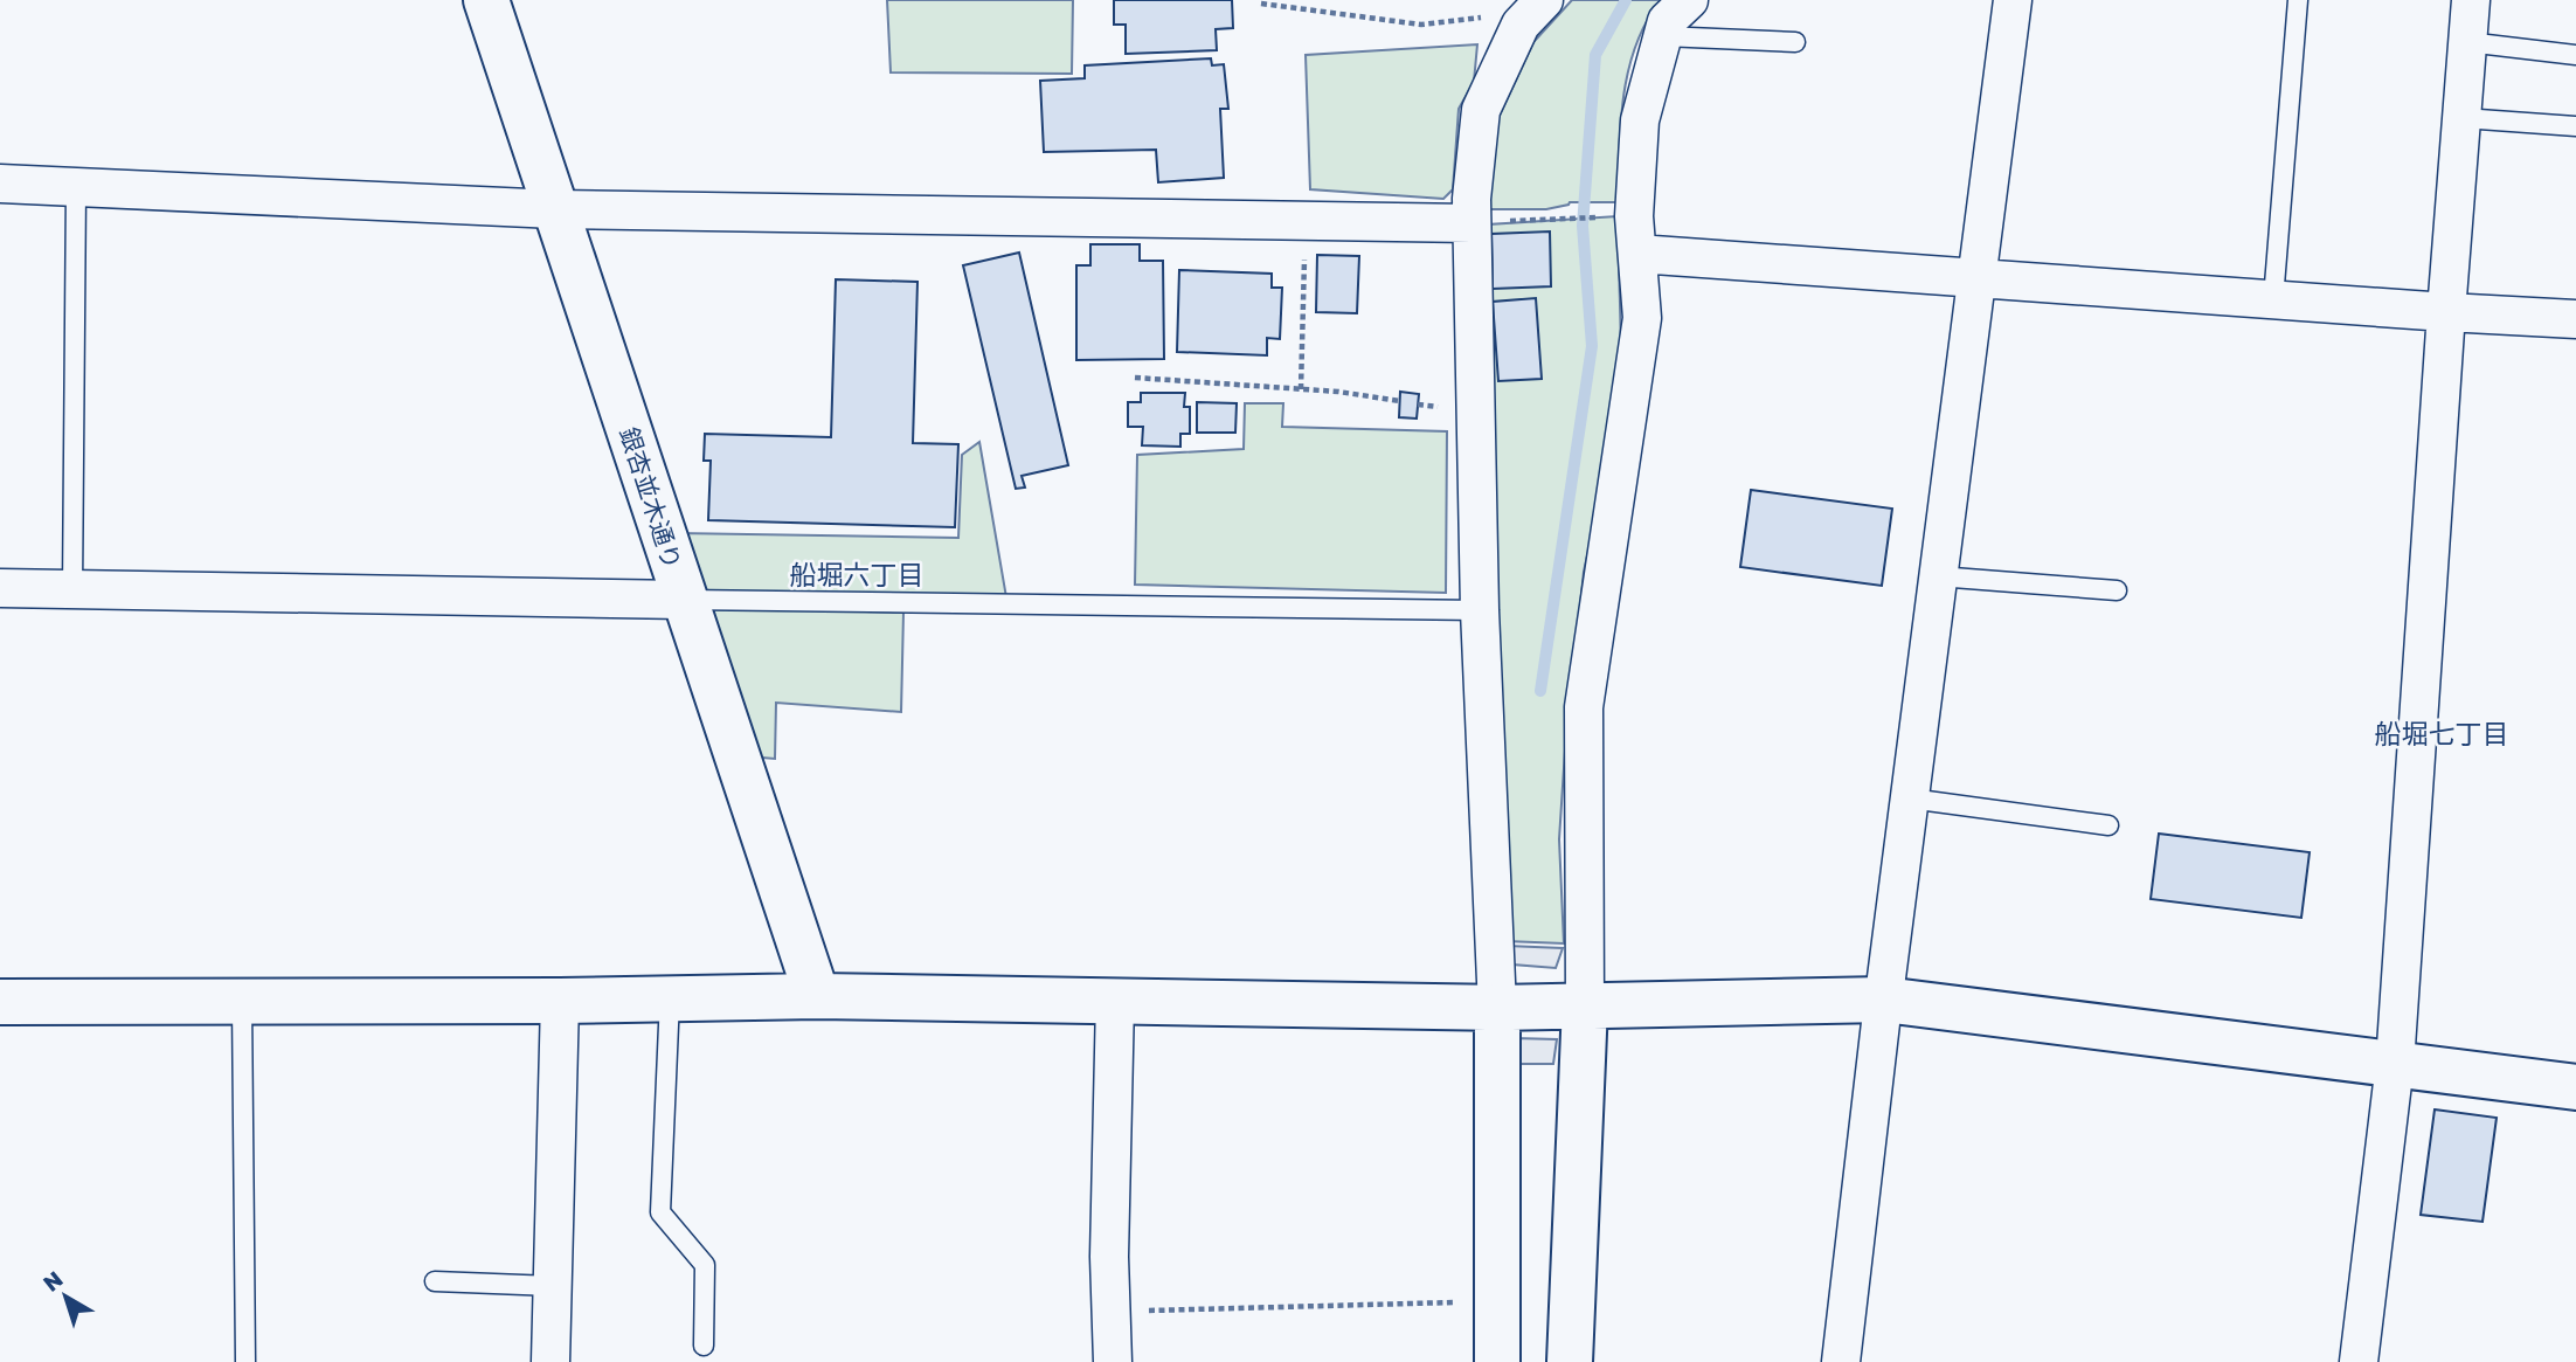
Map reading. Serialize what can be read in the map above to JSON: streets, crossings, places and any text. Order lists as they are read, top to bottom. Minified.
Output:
{"streets":{"street":["銀杏並木通り"]},"districts":["船堀六丁目","船堀七丁目"],"north":"top left"}
